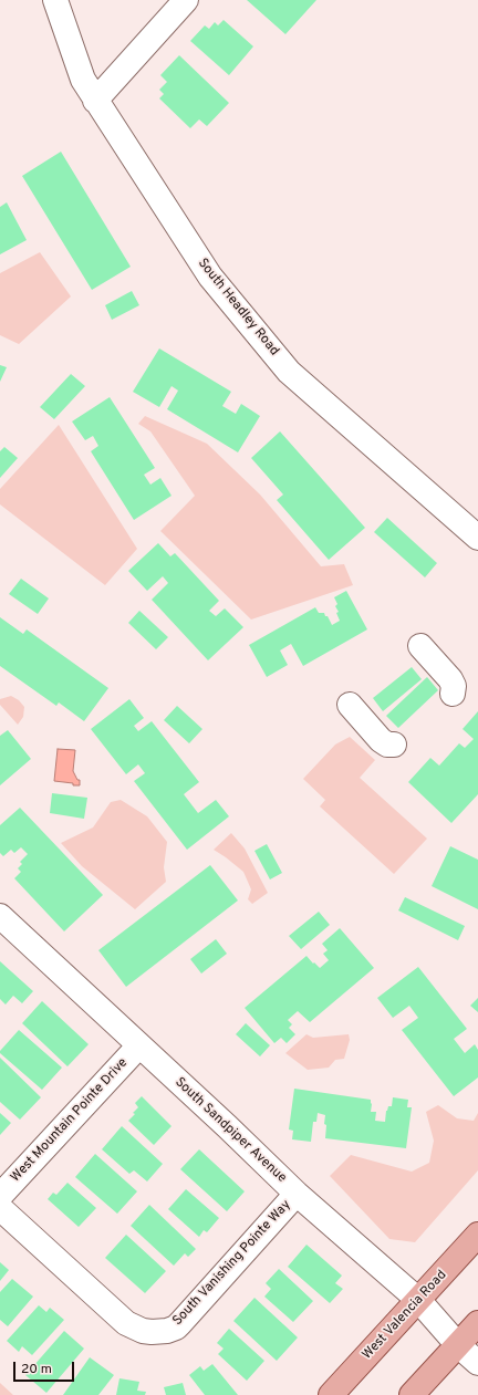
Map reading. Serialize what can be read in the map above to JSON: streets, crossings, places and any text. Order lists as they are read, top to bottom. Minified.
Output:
{"streets":{"main road":["West Valencia Road"],"street":["South Headley Road","West Mountain Pointe Drive","South Sandpiper Avenue","South Vanishing Pointe Way"]},"crossings":[["West Mountain Pointe Drive","South Sandpiper Avenue"],["South Sandpiper Avenue","South Vanishing Pointe Way"],["South Sandpiper Avenue","West Valencia Road"]],"scale_bar":"20 m"}
